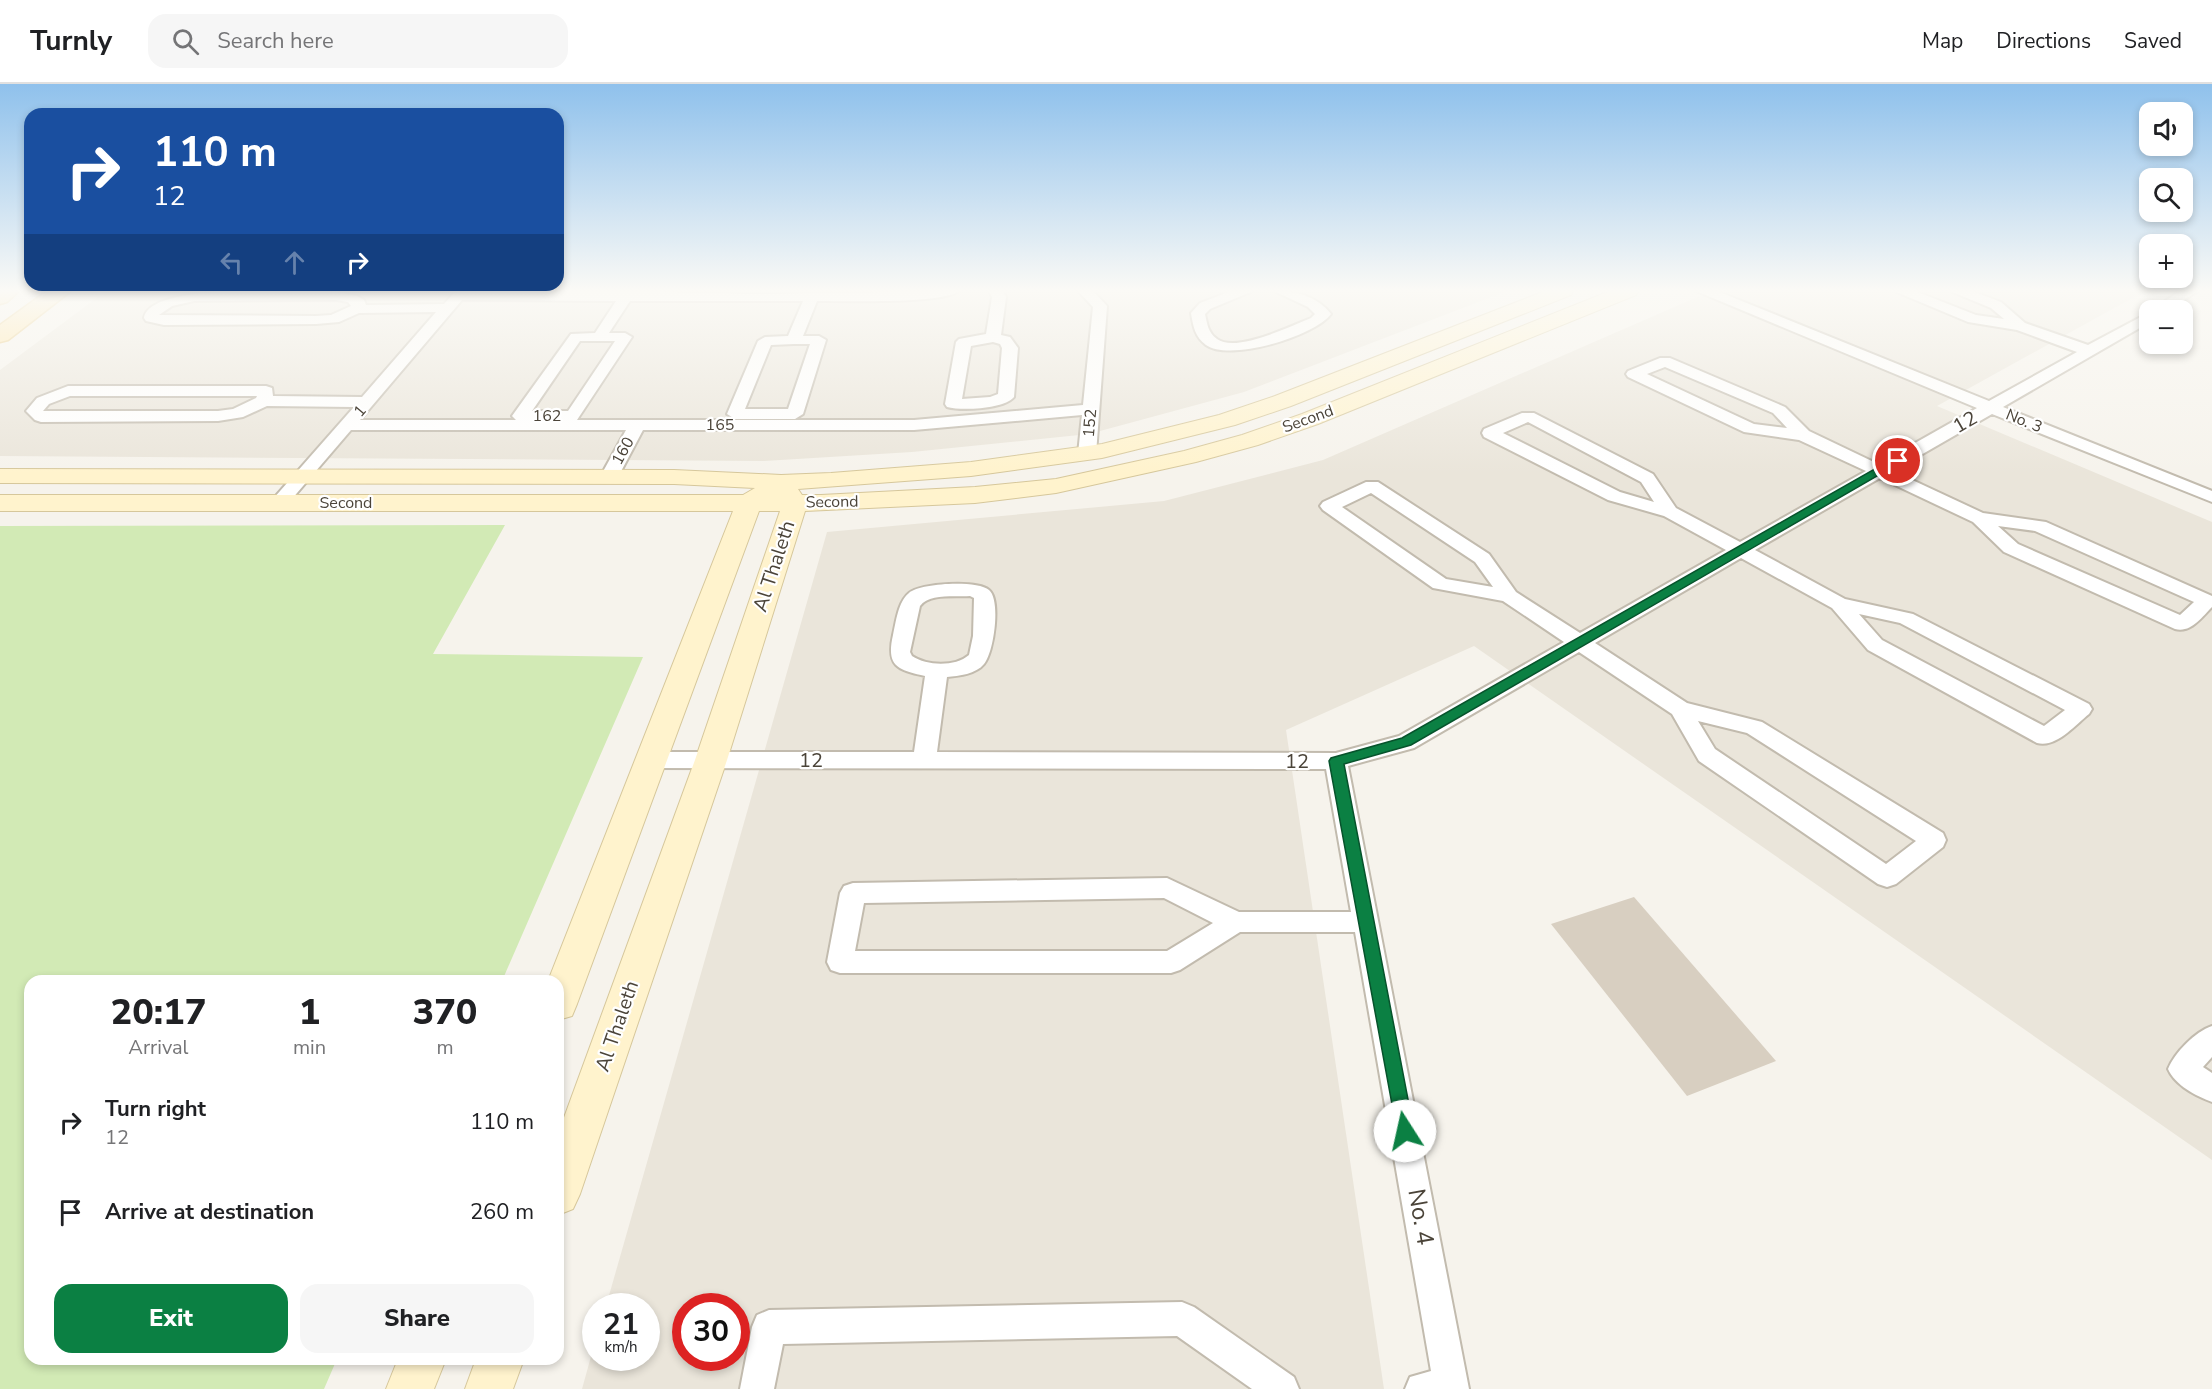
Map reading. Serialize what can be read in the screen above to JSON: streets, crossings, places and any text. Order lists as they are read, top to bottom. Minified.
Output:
{"streets":{"street":["1","162","Second","No. 3","12","152","165","160","Al Thaleth","No. 4"]},"crossings":[["1","Second"],["1","165"],["Second","152"],["Second","160"],["Second","Al Thaleth"],["No. 3","12"],["12","Al Thaleth"],["12","No. 4"],["152","165"],["165","160"]],"page":{"header":"Turnly","search":"Search here","nav":["Map","Directions","Saved"],"map_buttons":["+","−"],"turn":["110 m","12"],"eta":["20:17","Arrival","1","min","370","m"],"list":[{"name":"Turn right","note":"12","value":"110 m"},{"name":"Arrive at destination","value":"260 m"}],"buttons":["Exit","Share"],"speed":"21 km/h","limit":"30"}}
